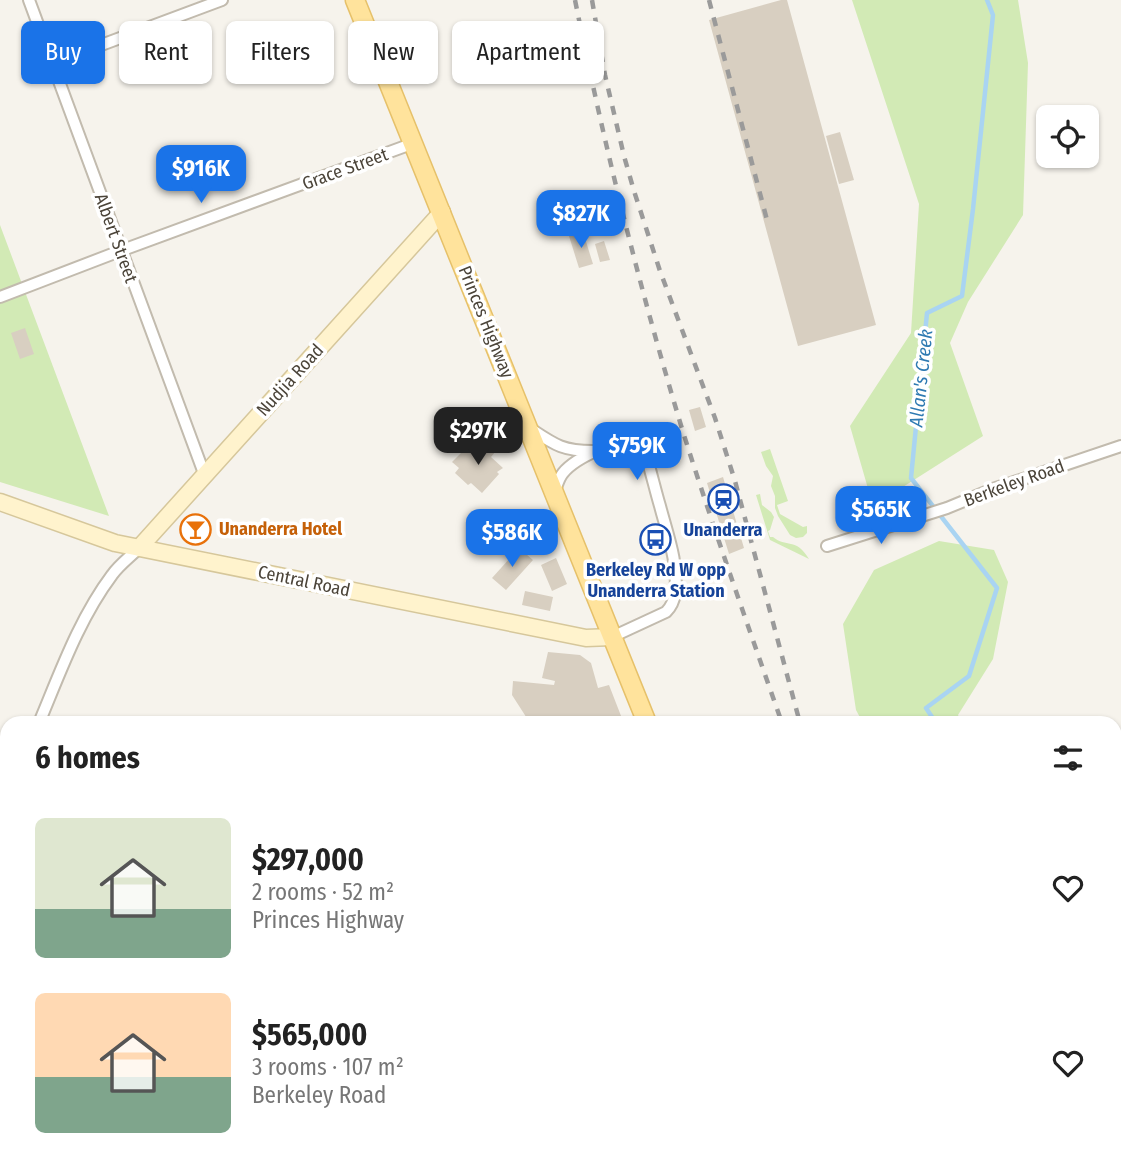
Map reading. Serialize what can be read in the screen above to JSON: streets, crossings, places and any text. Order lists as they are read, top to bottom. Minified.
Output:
{"streets":{"main road":["Princes Highway","Nudjia Road","Central Road"],"street":["Grace Street","Albert Street","Berkeley Road"]},"crossings":[["Grace Street","Albert Street"],["Grace Street","Princes Highway"],["Albert Street","Nudjia Road"],["Princes Highway","Nudjia Road"],["Princes Highway","Central Road"],["Nudjia Road","Central Road"]],"water":["Allan's Creek"],"places":{"station":["Unanderra"],"bar":["Unanderra Hotel"],"bus stop":["Berkeley Rd W opp Unanderra Station"]},"page":{"chip":["Buy","Rent","Filters","New","Apartment"],"price":["$916K","$827K","$297K","$759K","$565K","$586K"],"heading":"6 homes","list":[{"name":"$297,000","note":"2 rooms · 52 m² · Princes Highway"},{"name":"$565,000","note":"3 rooms · 107 m² · Berkeley Road"}]}}
